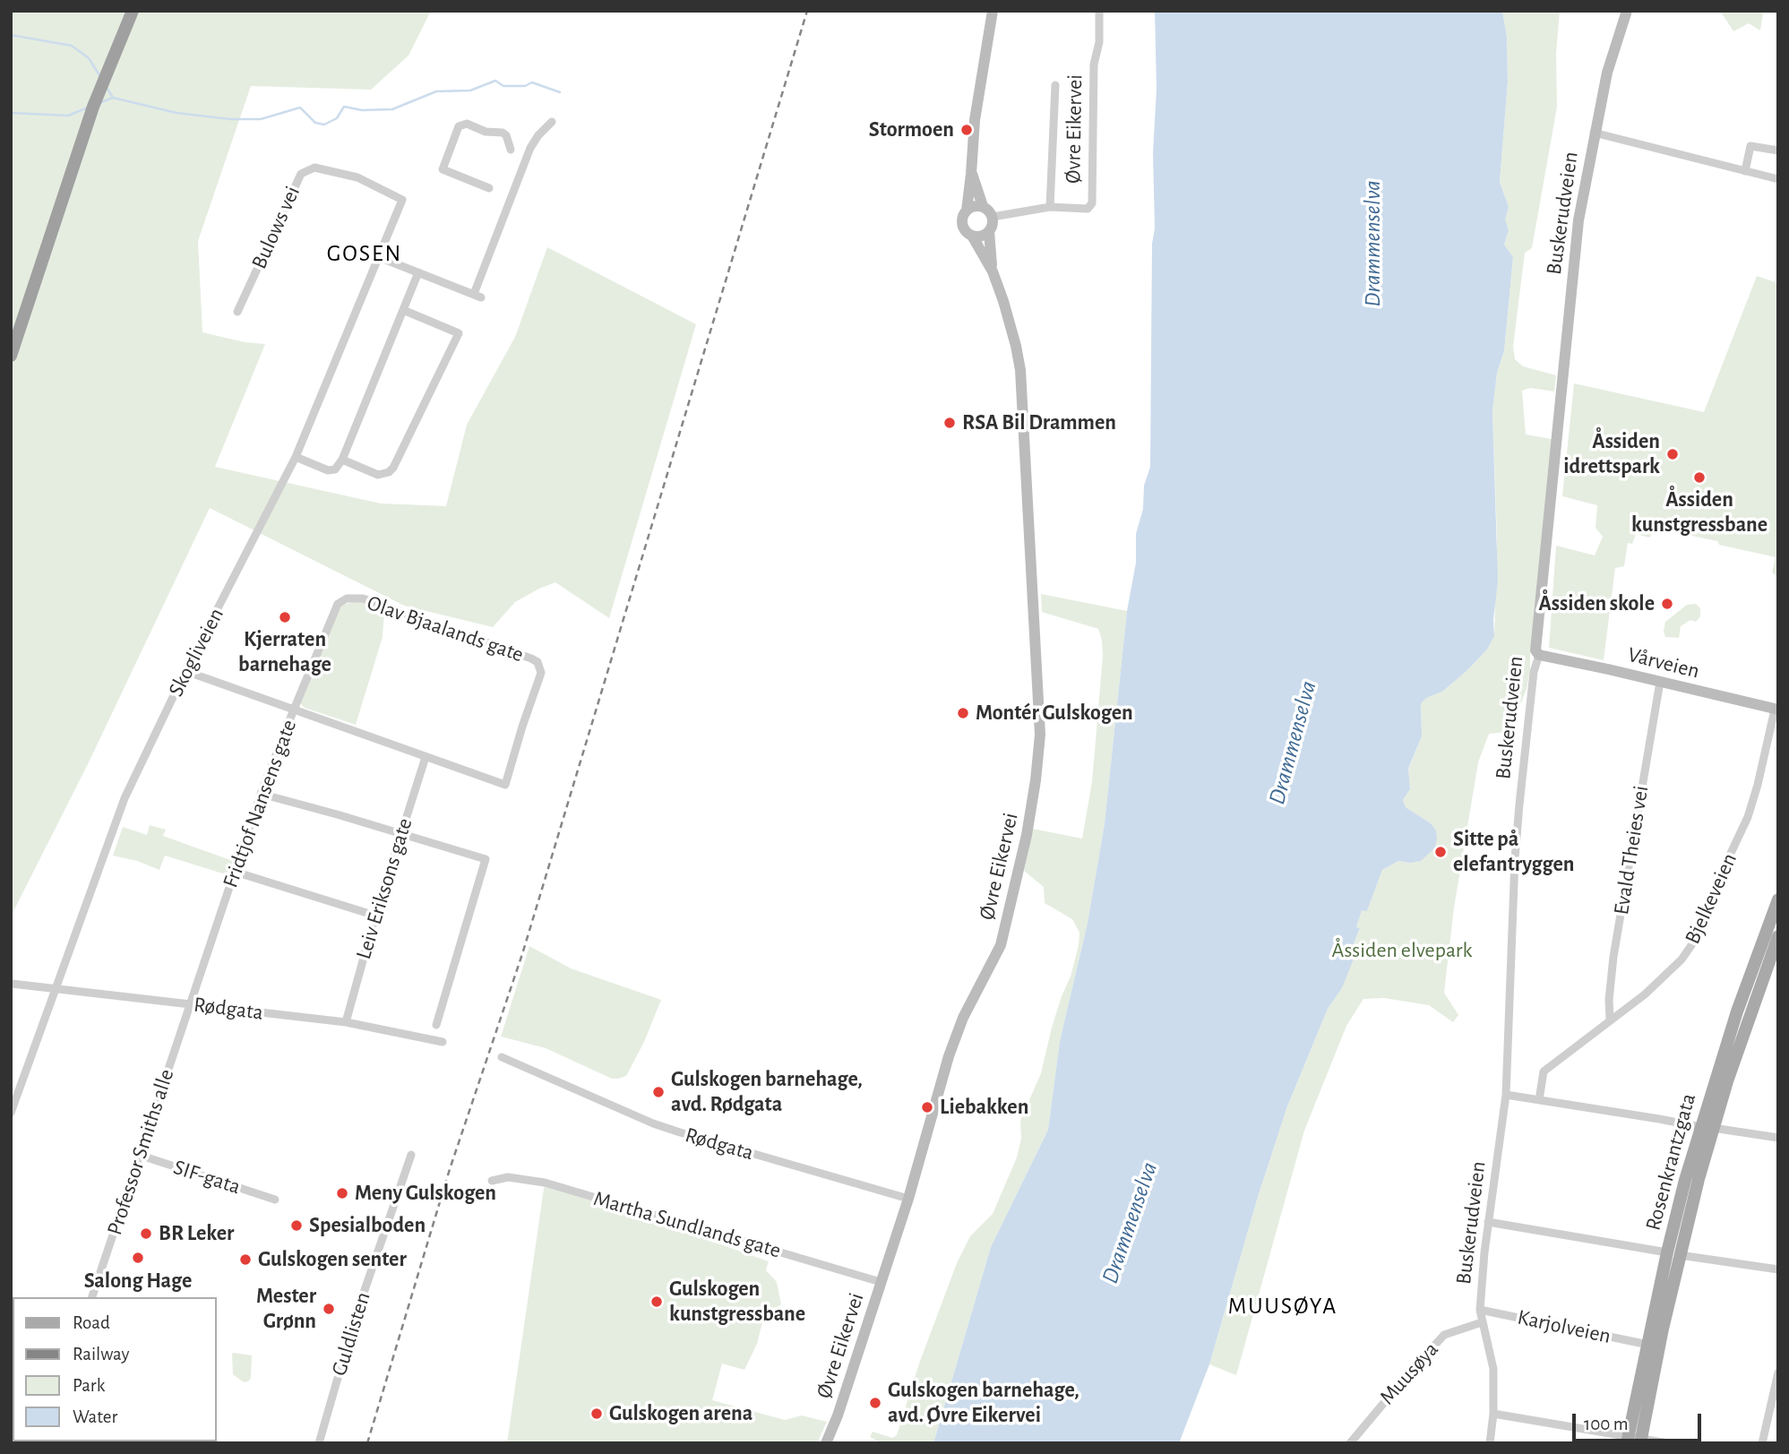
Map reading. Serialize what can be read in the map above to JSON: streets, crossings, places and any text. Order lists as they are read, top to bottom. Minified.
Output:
{"streets":{"main road":["Øvre Eikervei","Buskerudveien","Vårveien","Rosenkrantzgata"],"street":["Bulows vei","Olav Bjaalands gate","Skogliveien","Fridtjof Nansens gate","Evald Theies vei","Leiv Eriksons gate","Bjelkeveien","Rødgata","Professor Smiths alle","SIF-gata","Martha Sundlands gate","Karjolveien","Guldlisten","Muusøya"]},"crossings":[["Øvre Eikervei","Rødgata"],["Øvre Eikervei","Martha Sundlands gate"],["Buskerudveien","Vårveien"],["Buskerudveien","Karjolveien"],["Buskerudveien","Muusøya"],["Bulows vei","Skogliveien"],["Olav Bjaalands gate","Fridtjof Nansens gate"],["Olav Bjaalands gate","Leiv Eriksons gate"],["Skogliveien","Rødgata"],["Vårveien","Evald Theies vei"],["Vårveien","Bjelkeveien"],["Fridtjof Nansens gate","Rødgata"],["Fridtjof Nansens gate","Professor Smiths alle"],["Evald Theies vei","Bjelkeveien"],["Leiv Eriksons gate","Rødgata"],["Rødgata","Professor Smiths alle"],["Professor Smiths alle","SIF-gata"],["Rosenkrantzgata","Karjolveien"]],"districts":["GOSEN","MUUSØYA"],"water":["Drammenselva"],"parks":["Åssiden elvepark"],"places":["Stormoen","RSA Bil Drammen","Åssiden idrettspark","Åssiden kunstgressbane","Åssiden skole","Kjerraten barnehage","Montér Gulskogen","Sitte på elefantryggen","Gulskogen barnehage, avd. Rødgata","Liebakken","Meny Gulskogen","Spesialboden","BR Leker","Salong Hage","Gulskogen senter","Gulskogen kunstgressbane","Mester Grønn","Gulskogen barnehage, avd. Øvre Eikervei","Gulskogen arena"],"legend":["Road","Railway","Park","Water"],"scale_bar":"100 m"}
